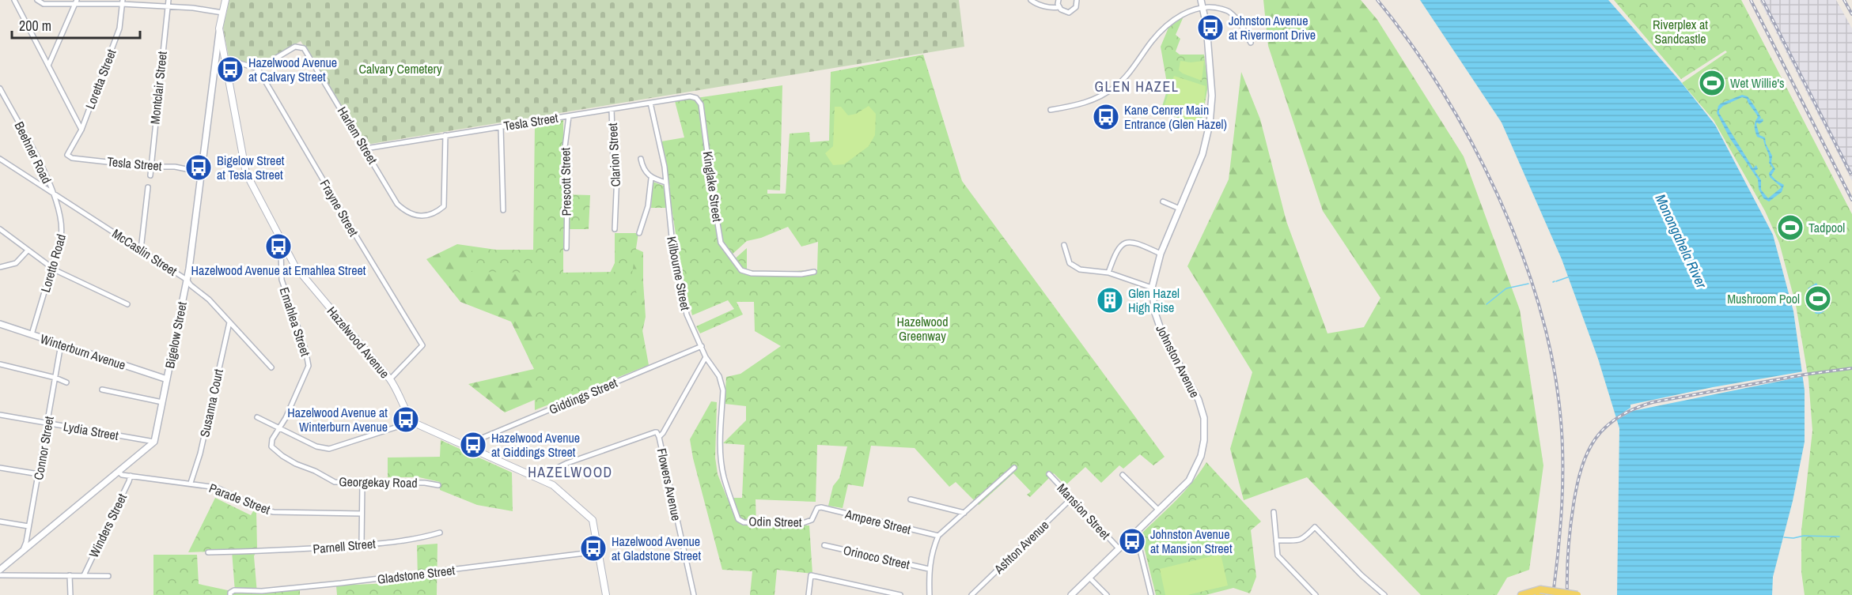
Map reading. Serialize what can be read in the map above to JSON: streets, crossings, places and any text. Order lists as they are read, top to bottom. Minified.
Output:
{"streets":{"main road":["Hazelwood Avenue"],"street":["Loretta Street","Montclair Street","Tesla Street","Harlem Street","Beehner Road","Clarion Street","Prescott Street","Kinglake Street","Frayne Street","McCaslin Street","Loretto Road","Kilbourne Street","Emahlea Street","Bigelow Street","Winterburn Avenue","Johnston Avenue","Giddings Street","Susanna Court","Lydia Street","Connor Street","Georgekay Road","Flowers Avenue","Parade Street","Mansion Street","Odin Street","Ampere Street","Winders Street","Parnell Street","Ashton Avenue","Orinoco Street","Gladstone Street"]},"crossings":[["Loretta Street","Tesla Street"],["Montclair Street","Tesla Street"],["Tesla Street","Harlem Street"],["Tesla Street","Clarion Street"],["Tesla Street","Prescott Street"],["Tesla Street","Kinglake Street"],["Tesla Street","Kilbourne Street"],["Tesla Street","Bigelow Street"],["Harlem Street","Frayne Street"],["Beehner Road","McCaslin Street"],["Beehner Road","Loretto Road"],["Frayne Street","Hazelwood Avenue"],["McCaslin Street","Loretto Road"],["McCaslin Street","Bigelow Street"],["McCaslin Street","Susanna Court"],["Loretto Road","Winterburn Avenue"],["Kilbourne Street","Giddings Street"],["Kilbourne Street","Flowers Avenue"],["Kilbourne Street","Odin Street"],["Emahlea Street","Hazelwood Avenue"],["Emahlea Street","Georgekay Road"],["Bigelow Street","Hazelwood Avenue"],["Bigelow Street","Winterburn Avenue"],["Bigelow Street","Lydia Street"],["Winterburn Avenue","Connor Street"],["Johnston Avenue","Mansion Street"],["Susanna Court","Parade Street"],["Lydia Street","Connor Street"],["Parade Street","Winders Street"],["Mansion Street","Ashton Avenue"],["Odin Street","Ampere Street"]],"districts":["GLEN HAZEL","HAZELWOOD"],"water":["Monongahela River"],"parks":["Riverplex at Sandcastle","Calvary Cemetery","Hazelwood Greenway"],"places":{"bus stop":["Johnston Avenue at Rivermont Drive","Hazelwood Avenue at Calvary Street","Kane Cenrer Main Entrance (Glen Hazel)","Bigelow Street at Tesla Street","Hazelwood Avenue at Emahlea Street","Hazelwood Avenue at Winterburn Avenue","Hazelwood Avenue at Giddings Street","Johnston Avenue at Mansion Street","Hazelwood Avenue at Gladstone Street"],"sports":["Wet Willie's","Tadpool","Mushroom Pool"],"building":["Glen Hazel High Rise"]},"scale_bar":"200 m"}
